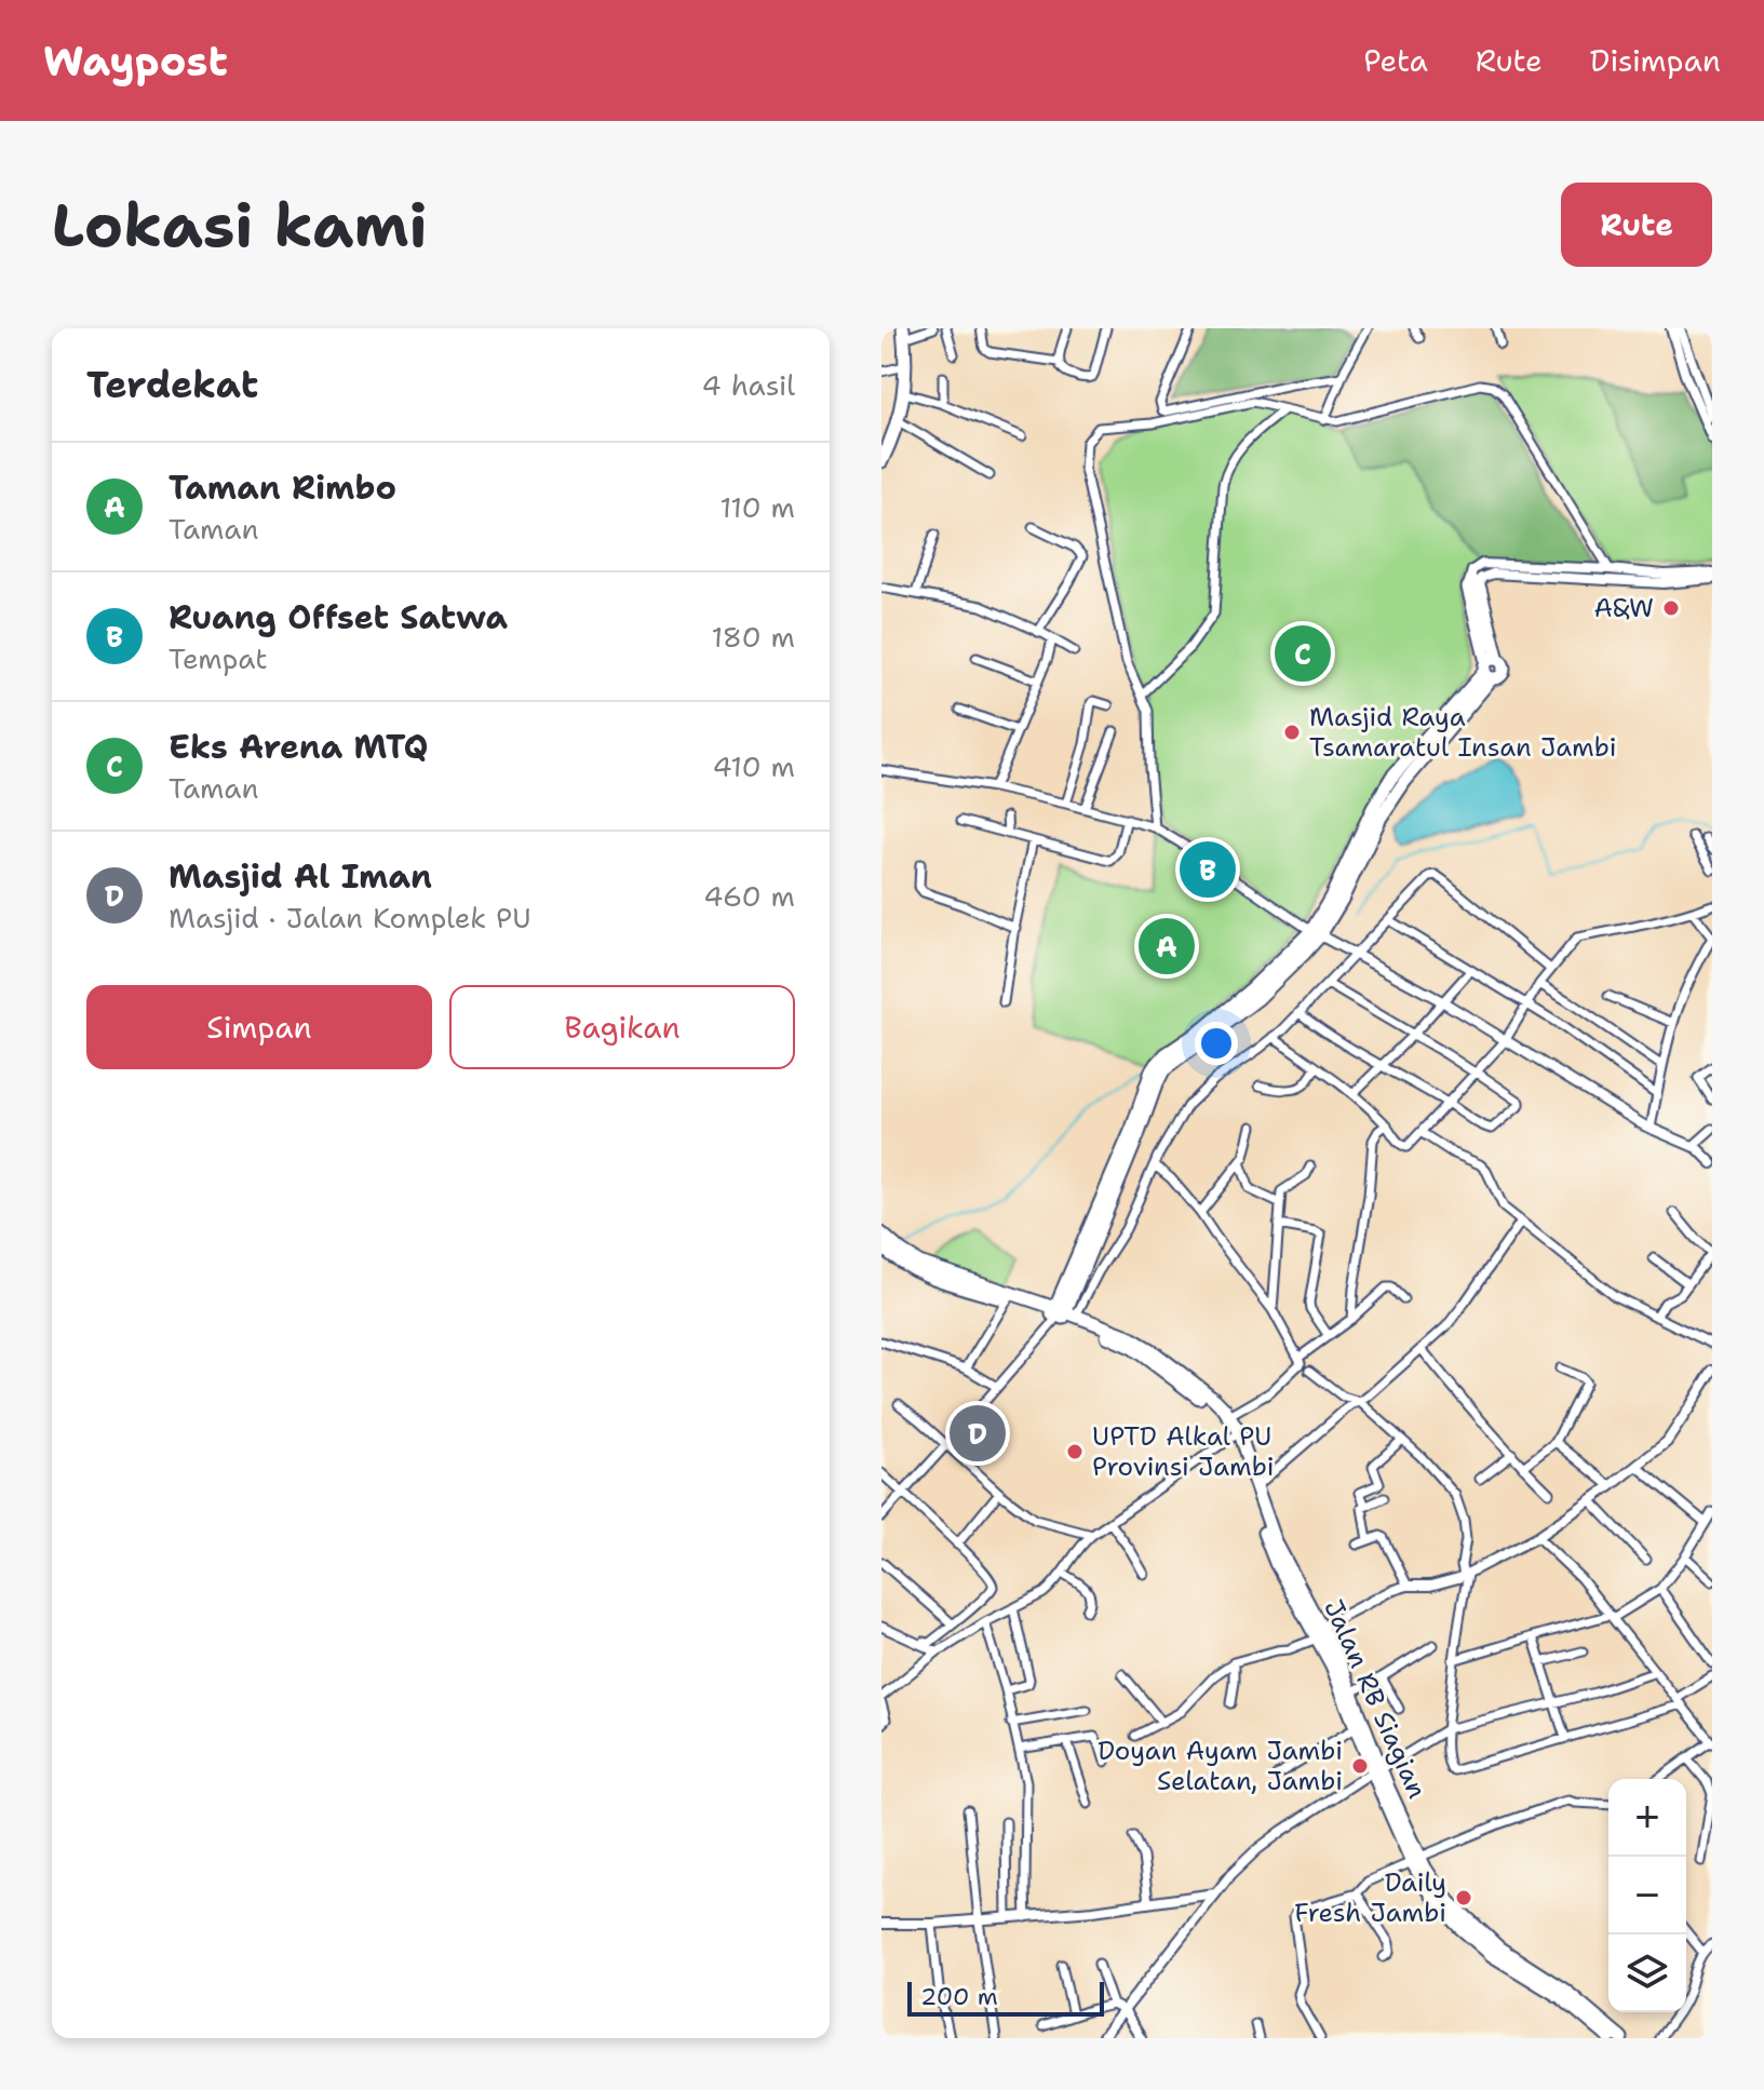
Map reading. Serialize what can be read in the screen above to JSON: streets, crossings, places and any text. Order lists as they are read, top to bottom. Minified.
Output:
{"streets":{"highway":["Jalan RB Siagian"]},"places":["A&W","Masjid Raya Tsamaratul Insan Jambi","UPTD Alkal PU Provinsi Jambi","Doyan Ayam Jambi Selatan, Jambi","Daily Fresh Jambi"],"scale_bar":"200 m","page":{"header":"Waypost","nav":["Peta","Rute","Disimpan"],"buttons":["Rute",["Simpan","Bagikan"]],"title":"Lokasi kami","heading":["Terdekat","4 hasil"],"list":[{"mark":"A","name":"Taman Rimbo","note":"Taman","value":"110 m"},{"mark":"B","name":"Ruang Offset Satwa","note":"Tempat","value":"180 m"},{"mark":"C","name":"Eks Arena MTQ","note":"Taman","value":"410 m"},{"mark":"D","name":"Masjid Al Iman","note":"Masjid · Jalan Komplek PU","value":"460 m"}],"pins":["C","B","A","D"],"map_buttons":["+","−"],"scale":"200 m"}}
